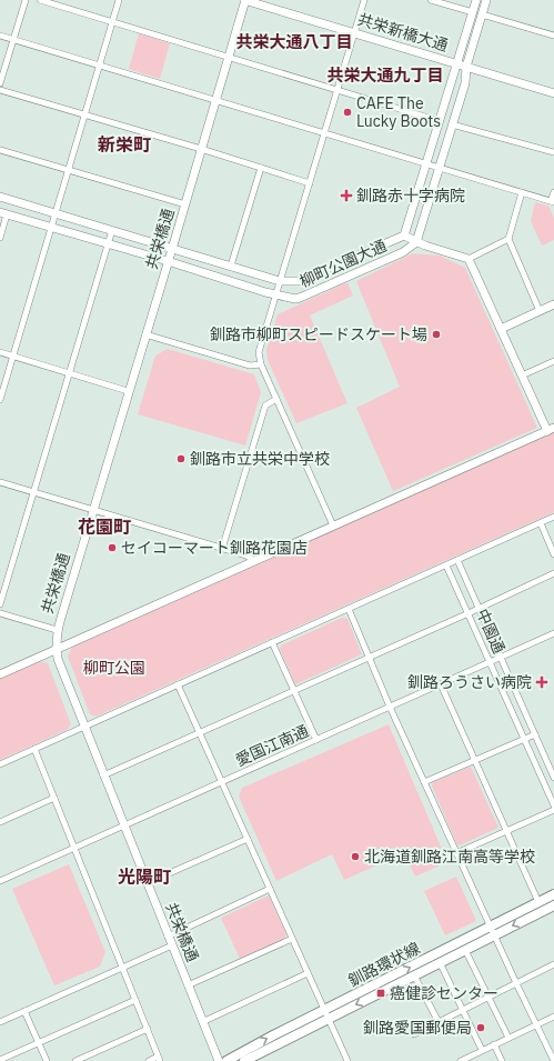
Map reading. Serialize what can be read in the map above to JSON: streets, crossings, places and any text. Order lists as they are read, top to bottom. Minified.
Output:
{"streets":{"main road":["釧路環状線"],"street":["共栄新橋大通","共栄橋通","柳町公園大通","中園通","愛国江南通"]},"crossings":[["共栄新橋大通","共栄橋通"],["共栄新橋大通","柳町公園大通"],["共栄橋通","柳町公園大通"],["共栄橋通","愛国江南通"],["中園通","愛国江南通"]],"districts":["共栄大通八丁目","共栄大通九丁目","新栄町","花園町","光陽町"],"parks":["柳町公園"],"places":{"other":["CAFE The Lucky Boots","釧路市柳町スピードスケート場","釧路市立共栄中学校","セイコーマート釧路花園店","北海道釧路江南高等学校","釧路愛国郵便局"],"health":["釧路赤十字病院","釧路ろうさい病院"],"transit":["癌健診センター"]}}
